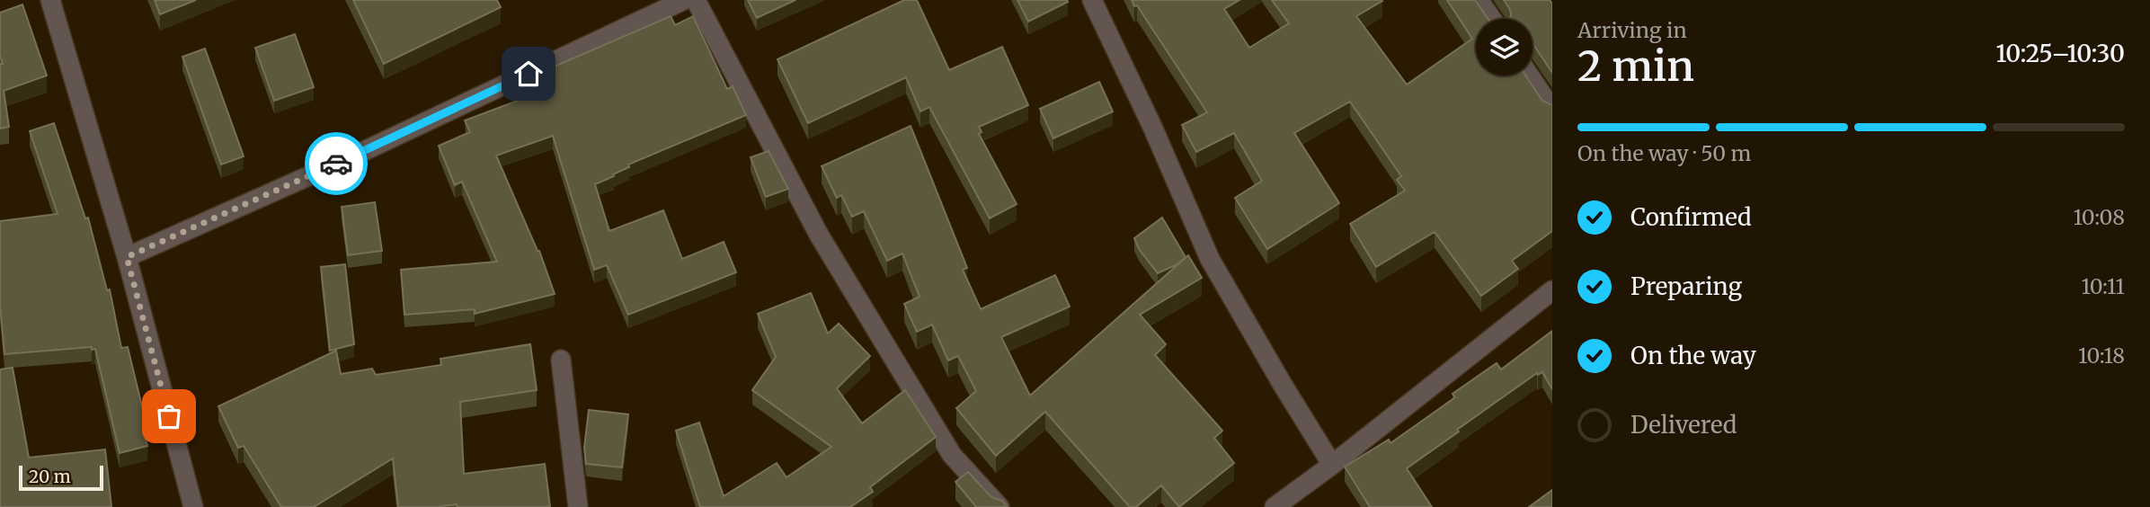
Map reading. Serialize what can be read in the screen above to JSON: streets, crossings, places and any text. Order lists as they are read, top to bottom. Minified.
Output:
{"scale_bar":"20 m","page":{"heading":["2 min","Arriving in","10:25–10:30"],"bar":"On the way · 50 m","list":[["Confirmed","10:08"],["Preparing","10:11"],["On the way","10:18"],"Delivered"],"scale":"20 m"}}
